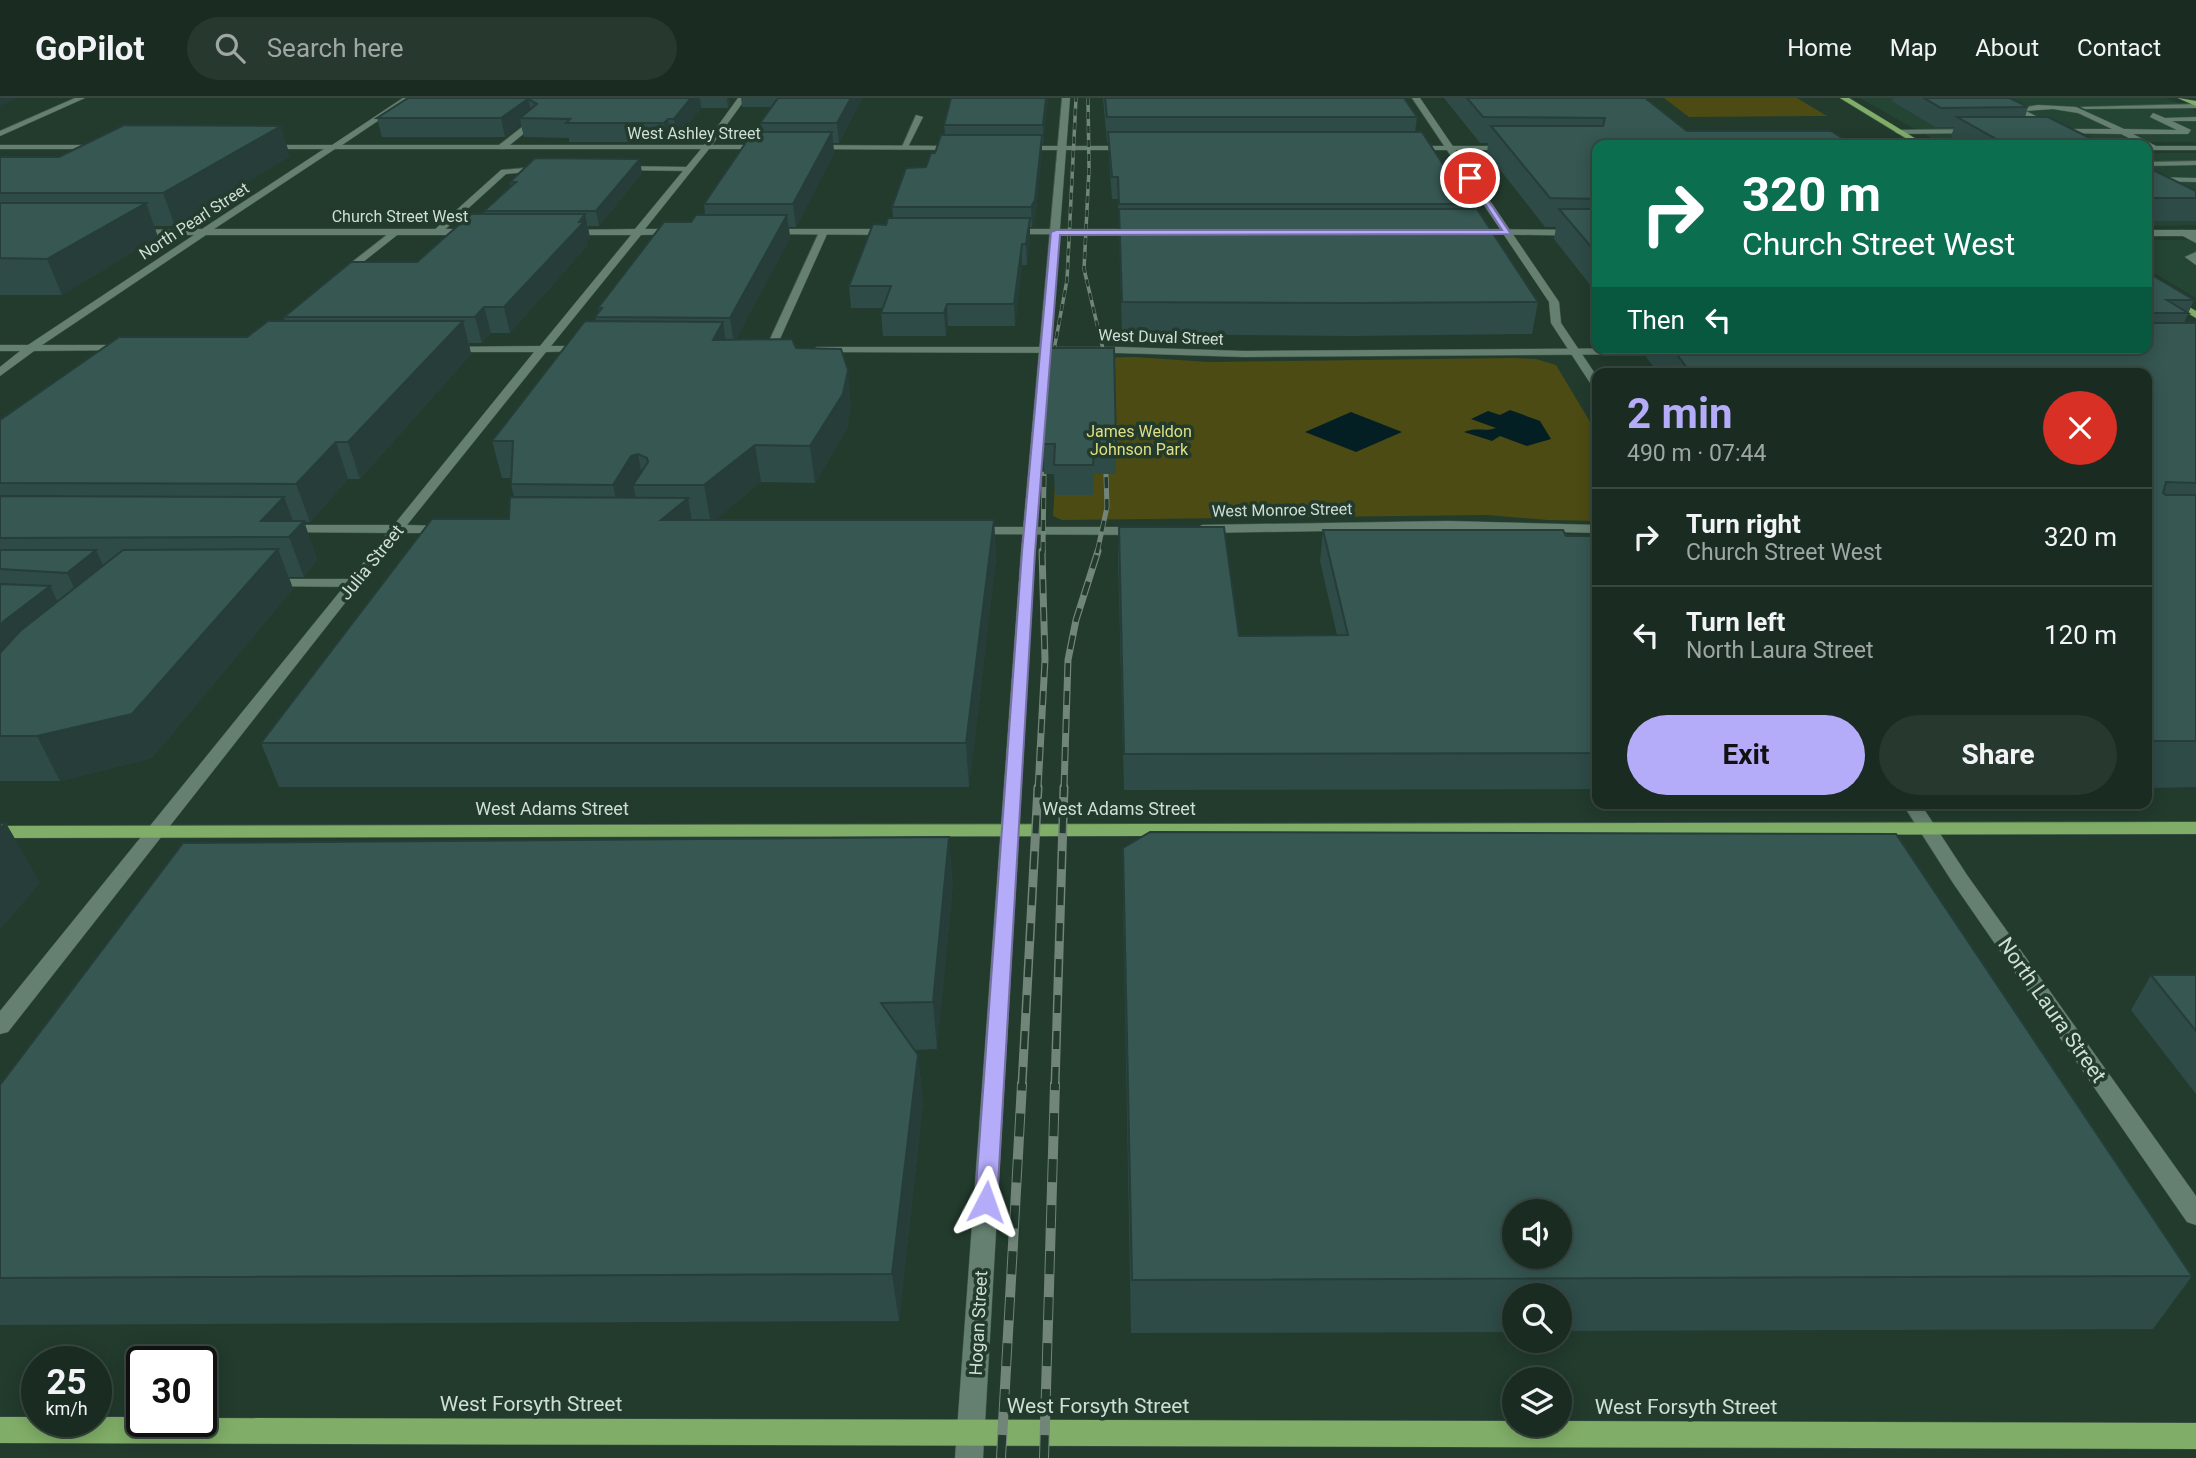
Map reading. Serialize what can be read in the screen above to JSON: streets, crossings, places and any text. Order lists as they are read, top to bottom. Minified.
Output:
{"streets":{"main road":["West Adams Street","West Forsyth Street"],"street":["West Ashley Street","Church Street West","North Pearl Street","West Duval Street","West Monroe Street","Julia Street","North Laura Street","Hogan Street"]},"crossings":[["West Ashley Street","North Pearl Street"],["West Ashley Street","Julia Street"],["Church Street West","North Pearl Street"],["West Duval Street","Hogan Street"],["Julia Street","West Adams Street"],["West Adams Street","North Laura Street"],["West Adams Street","Hogan Street"],["Hogan Street","West Forsyth Street"]],"parks":["James Weldon Johnson Park"],"page":{"header":"GoPilot","search":"Search here","nav":["Home","Map","About","Contact"],"turn":["320 m","Church Street West"],"then":"Then","heading":["2 min","490 m · 07:44"],"list":[{"name":"Turn right","note":"Church Street West","value":"320 m"},{"name":"Turn left","note":"North Laura Street","value":"120 m"}],"buttons":["Exit","Share"],"speed":"25 km/h","limit":"30"}}
